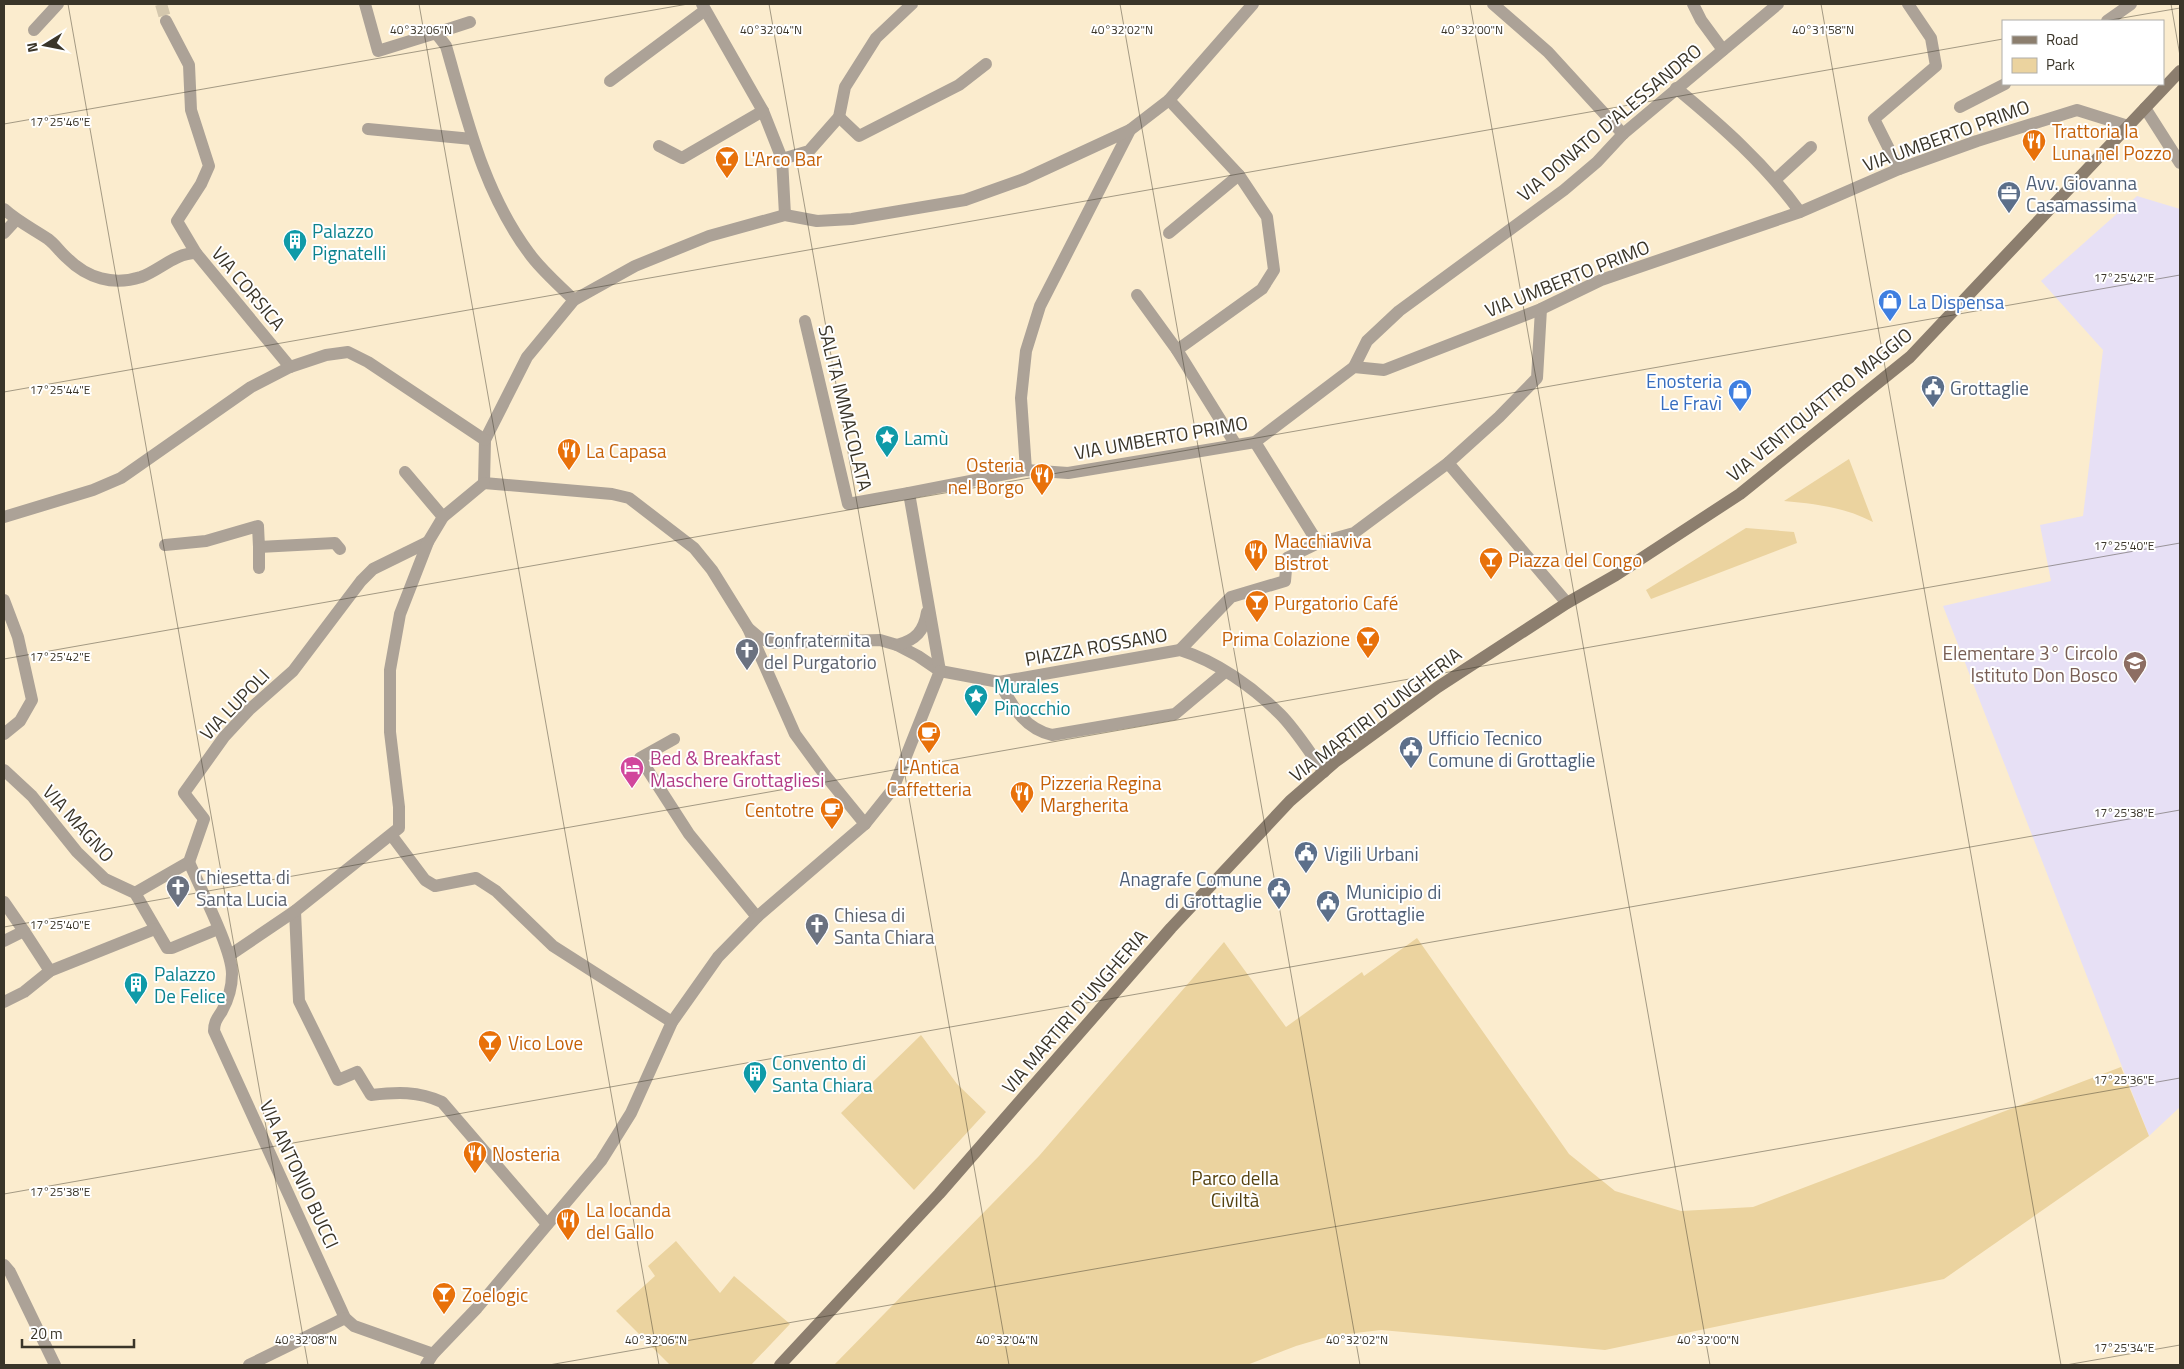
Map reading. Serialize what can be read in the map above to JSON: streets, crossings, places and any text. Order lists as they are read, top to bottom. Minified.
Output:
{"streets":{"street":["VIA DONATO D'ALESSANDRO","VIA UMBERTO PRIMO","VIA CORSICA","VIA VENTIQUATTRO MAGGIO","SALITA IMMACOLATA","PIAZZA ROSSANO","VIA LUPOLI","VIA MARTIRI D'UNGHERIA","VIA MAGNO","VIA ANTONIO BUCCI"]},"crossings":[["VIA DONATO D'ALESSANDRO","VIA UMBERTO PRIMO"],["VIA UMBERTO PRIMO","VIA VENTIQUATTRO MAGGIO"],["VIA UMBERTO PRIMO","SALITA IMMACOLATA"],["VIA VENTIQUATTRO MAGGIO","VIA MARTIRI D'UNGHERIA"],["PIAZZA ROSSANO","VIA MARTIRI D'UNGHERIA"]],"parks":["Parco della Civiltà"],"places":{"restaurant":["Trattoria la Luna nel Pozzo","La Capasa","Osteria nel Borgo","Macchiaviva Bistrot","Pizzeria Regina Margherita","Nosteria","La locanda del Gallo"],"bar":["L'Arco Bar","Piazza del Congo","Purgatorio Café","Prima Colazione","Vico Love","Zoelogic"],"office":["Avv. Giovanna Casamassima"],"building":["Palazzo Pignatelli","Palazzo De Felice","Convento di Santa Chiara"],"shop":["La Dispensa","Enosteria Le Fravì"],"public building":["Grottaglie","Ufficio Tecnico Comune di Grottaglie","Vigili Urbani","Anagrafe Comune di Grottaglie","Municipio di Grottaglie"],"place":["Lamù","Murales Pinocchio"],"church":["Confraternita del Purgatorio","Chiesetta di Santa Lucia","Chiesa di Santa Chiara"],"school or university":["Elementare 3° Circolo Istituto Don Bosco"],"cafe":["L'Antica Caffetteria","Centotre"],"hotel":["Bed & Breakfast Maschere Grottagliesi"]},"legend":["Road","Park"],"scale_bar":"20 m","north":"left","coordinates":["40°32'06\"N","40°32'04\"N","40°32'02\"N","40°32'00\"N","40°31'58\"N","17°25'46\"E","17°25'42\"E","17°25'44\"E","17°25'40\"E","17°25'38\"E","17°25'36\"E","40°32'08\"N","17°25'34\"E"]}
